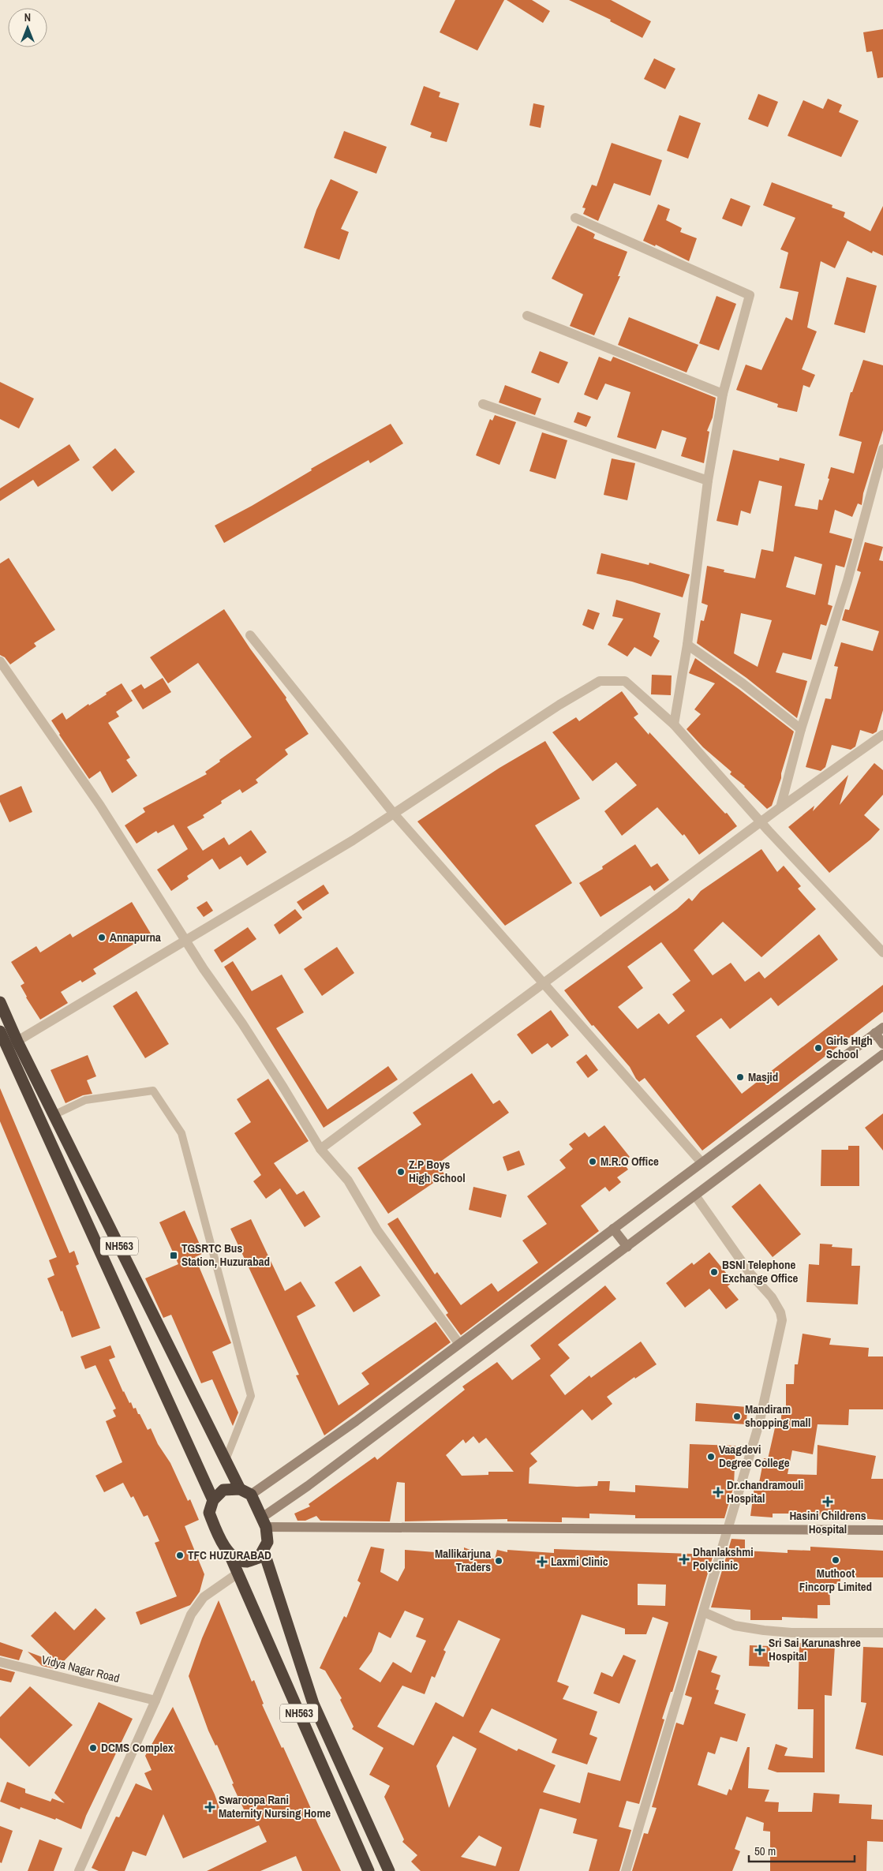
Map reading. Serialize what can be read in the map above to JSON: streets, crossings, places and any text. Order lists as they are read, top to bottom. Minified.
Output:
{"streets":{"highway":["NH563"],"street":["Vidya Nagar Road"]},"places":{"other":["Annapurna","Girls HIgh School","Masjid","M.R.O Office","Z.P Boys High School","BSNl Telephone Exchange Office","Mandiram shopping mall","Vaagdevi Degree College","TFC HUZURABAD","Muthoot Fincorp Limited","Mallikarjuna Traders","DCMS Complex"],"transit":["TGSRTC Bus Station, Huzurabad"],"health":["Dr.chandramouli Hospital","Hasini Childrens Hospital","Dhanlakshmi Polyclinic","Laxmi Clinic","Sri Sai Karunashree Hospital","Swaroopa Rani Maternity Nursing Home"]},"scale_bar":"50 m","north":"top"}
